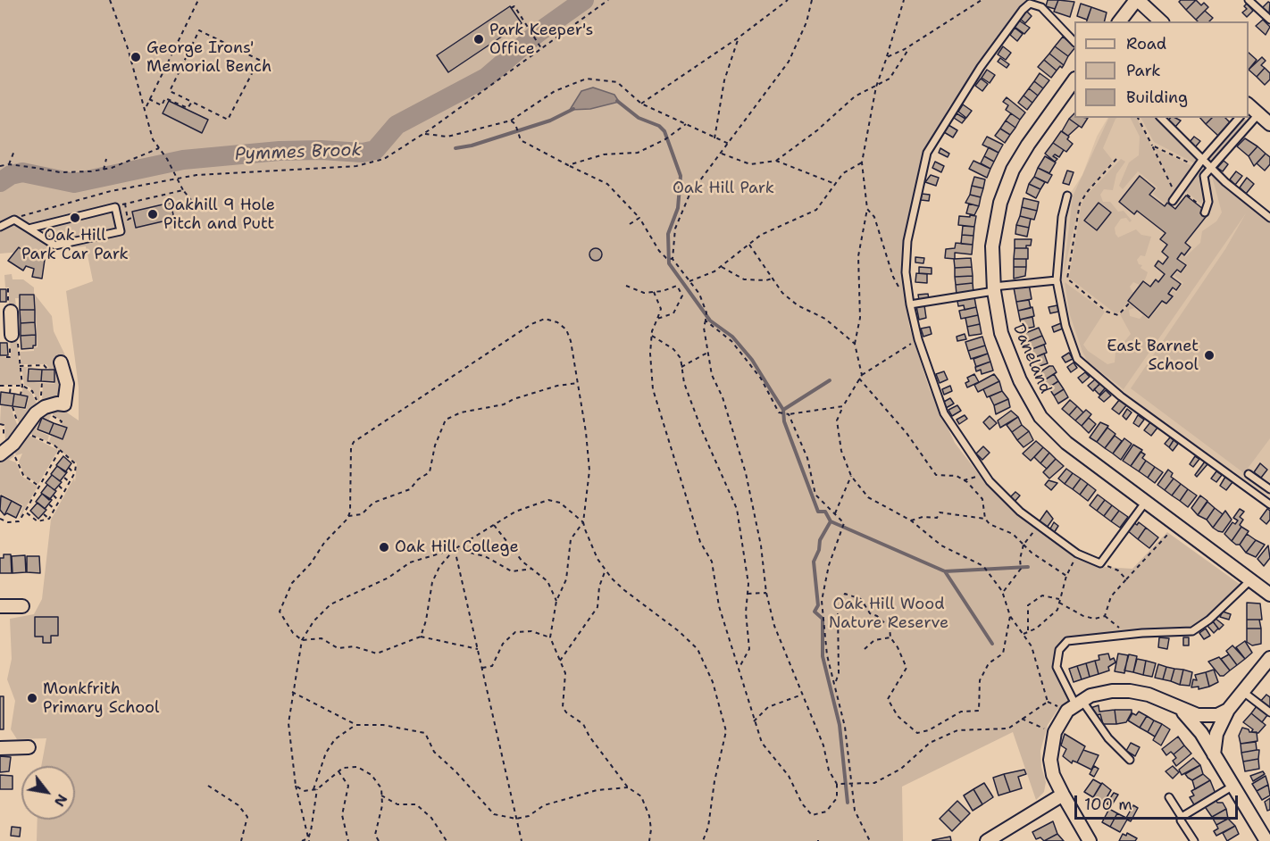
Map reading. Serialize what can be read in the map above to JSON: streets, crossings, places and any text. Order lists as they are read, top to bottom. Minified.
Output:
{"streets":{"street":["Daneland"]},"water":["Pymmes Brook"],"parks":["Oak Hill Park","Oak Hill Wood Nature Reserve"],"places":["Park Keeper's Office","George Irons' Memorial Bench","Oakhill 9 Hole Pitch and Putt","Oak Hill Park Car Park","East Barnet School","Oak Hill College","Monkfrith Primary School"],"legend":["Road","Park","Building"],"scale_bar":"100 m","north":"bottom right"}
